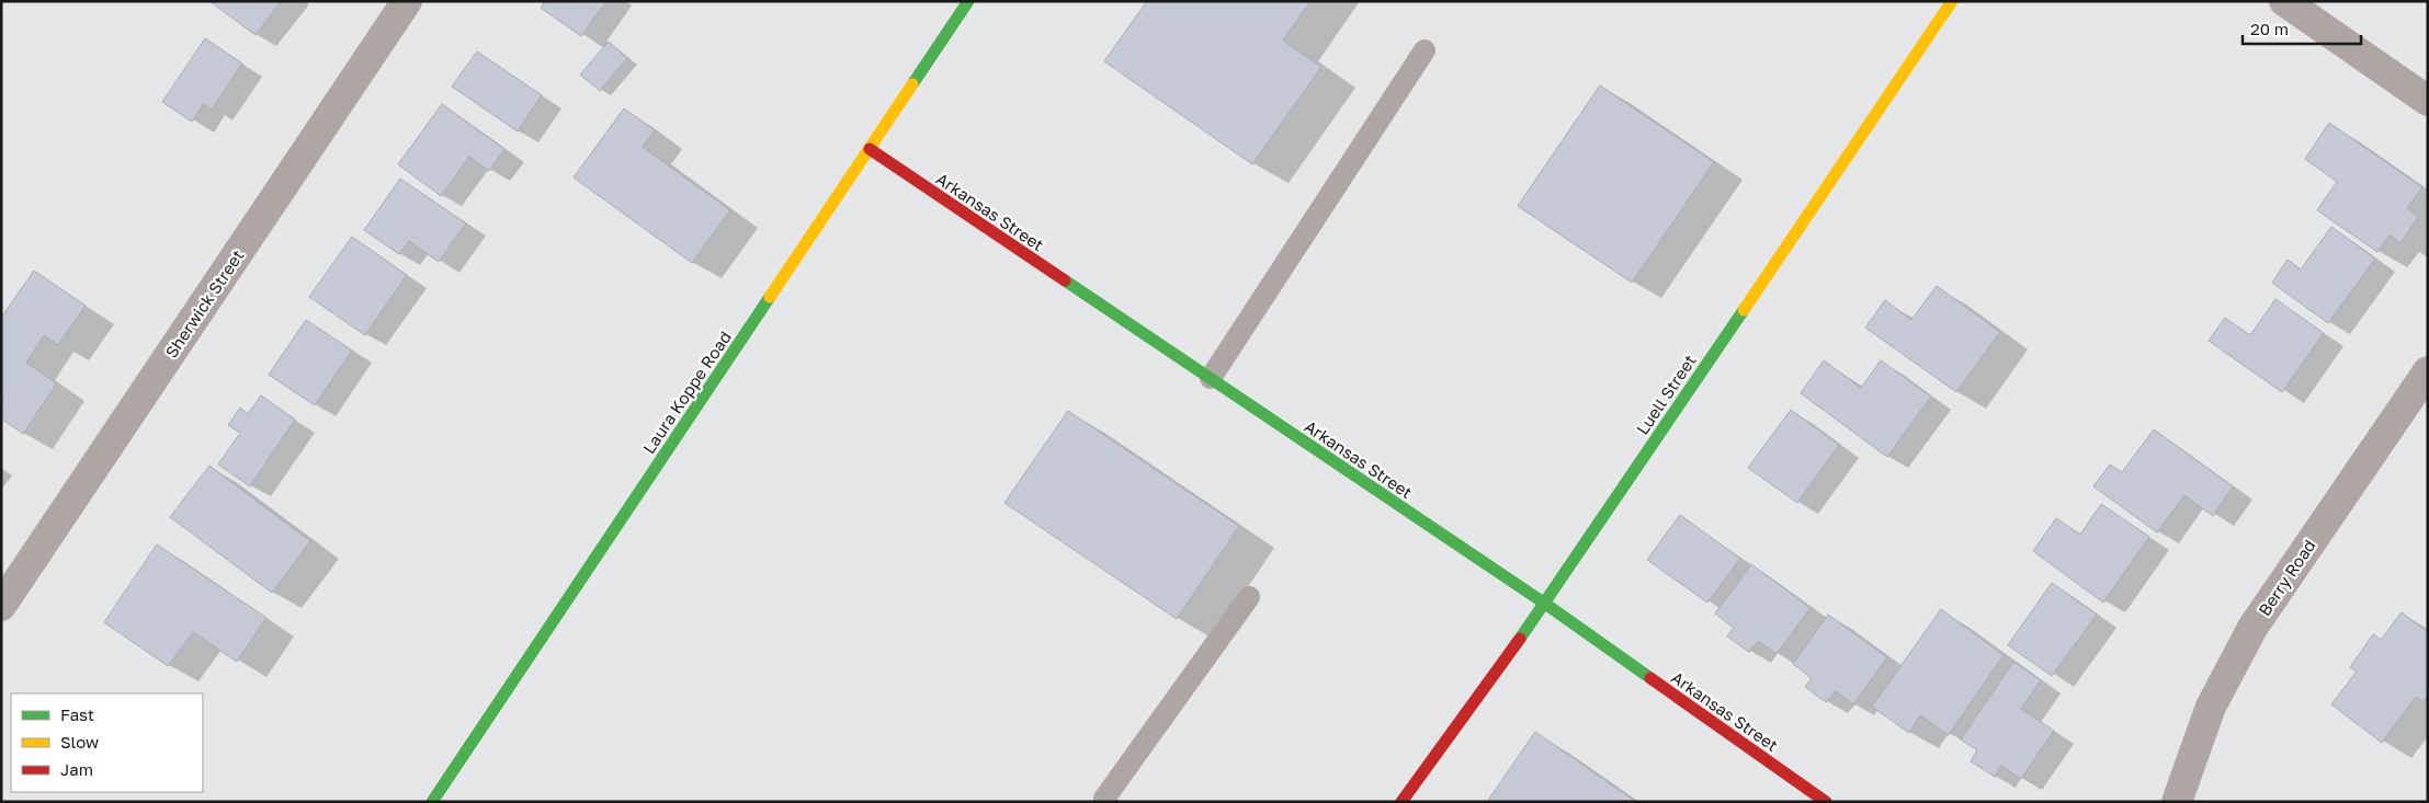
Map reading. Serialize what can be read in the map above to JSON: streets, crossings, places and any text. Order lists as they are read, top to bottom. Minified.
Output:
{"streets":{"street":["Arkansas Street","Sherwick Street","Laura Koppe Road","Luell Street","Berry Road"]},"crossings":[["Arkansas Street","Laura Koppe Road"],["Arkansas Street","Luell Street"]],"legend":["Fast","Slow","Jam"],"scale_bar":"20 m"}
